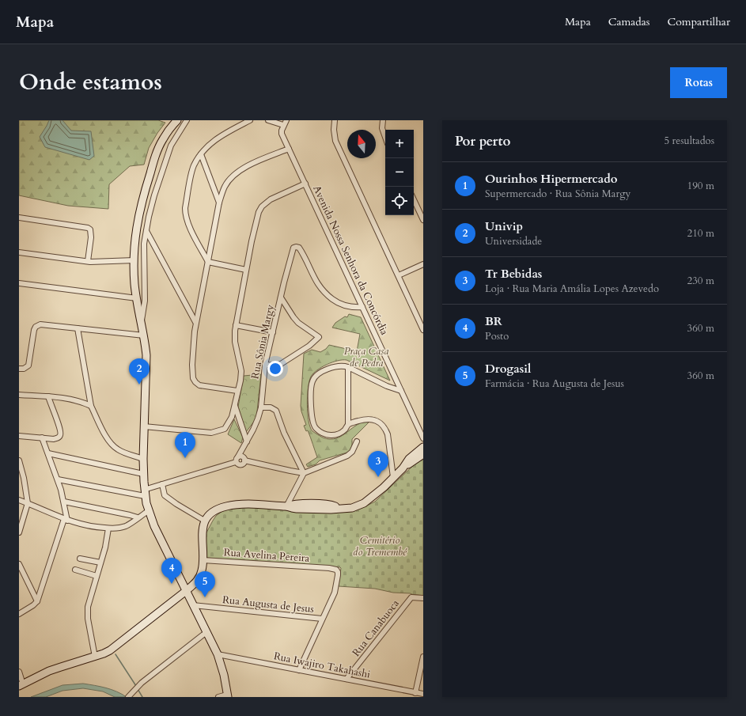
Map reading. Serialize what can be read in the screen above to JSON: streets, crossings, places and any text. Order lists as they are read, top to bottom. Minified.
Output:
{"streets":{"street":["Avenida Nossa Senhora da Concórdia","Rua Sônia Margy","Rua Avelina Pereira","Rua Augusta de Jesus","Rua Canabuoca","Rua Iwajiro Takahashi"]},"crossings":[["Avenida Nossa Senhora da Concórdia","Rua Sônia Margy"],["Rua Avelina Pereira","Rua Augusta de Jesus"],["Rua Canabuoca","Rua Iwajiro Takahashi"]],"parks":["Praça Casa de Pedra","Cemitério do Tremembé"],"north":"top","page":{"header":"Mapa","nav":["Mapa","Camadas","Compartilhar"],"title":"Onde estamos","buttons":"Rotas","heading":["Por perto","5 resultados"],"map_buttons":["+","−"],"list":[{"mark":"1","name":"Ourinhos Hipermercado","note":"Supermercado · Rua Sônia Margy","value":"190 m"},{"mark":"2","name":"Univip","note":"Universidade","value":"210 m"},{"mark":"3","name":"Tr Bebidas","note":"Loja · Rua Maria Amália Lopes Azevedo","value":"230 m"},{"mark":"4","name":"BR","note":"Posto","value":"360 m"},{"mark":"5","name":"Drogasil","note":"Farmácia · Rua Augusta de Jesus","value":"360 m"}],"pins":["2","1","3","4","5"]}}
